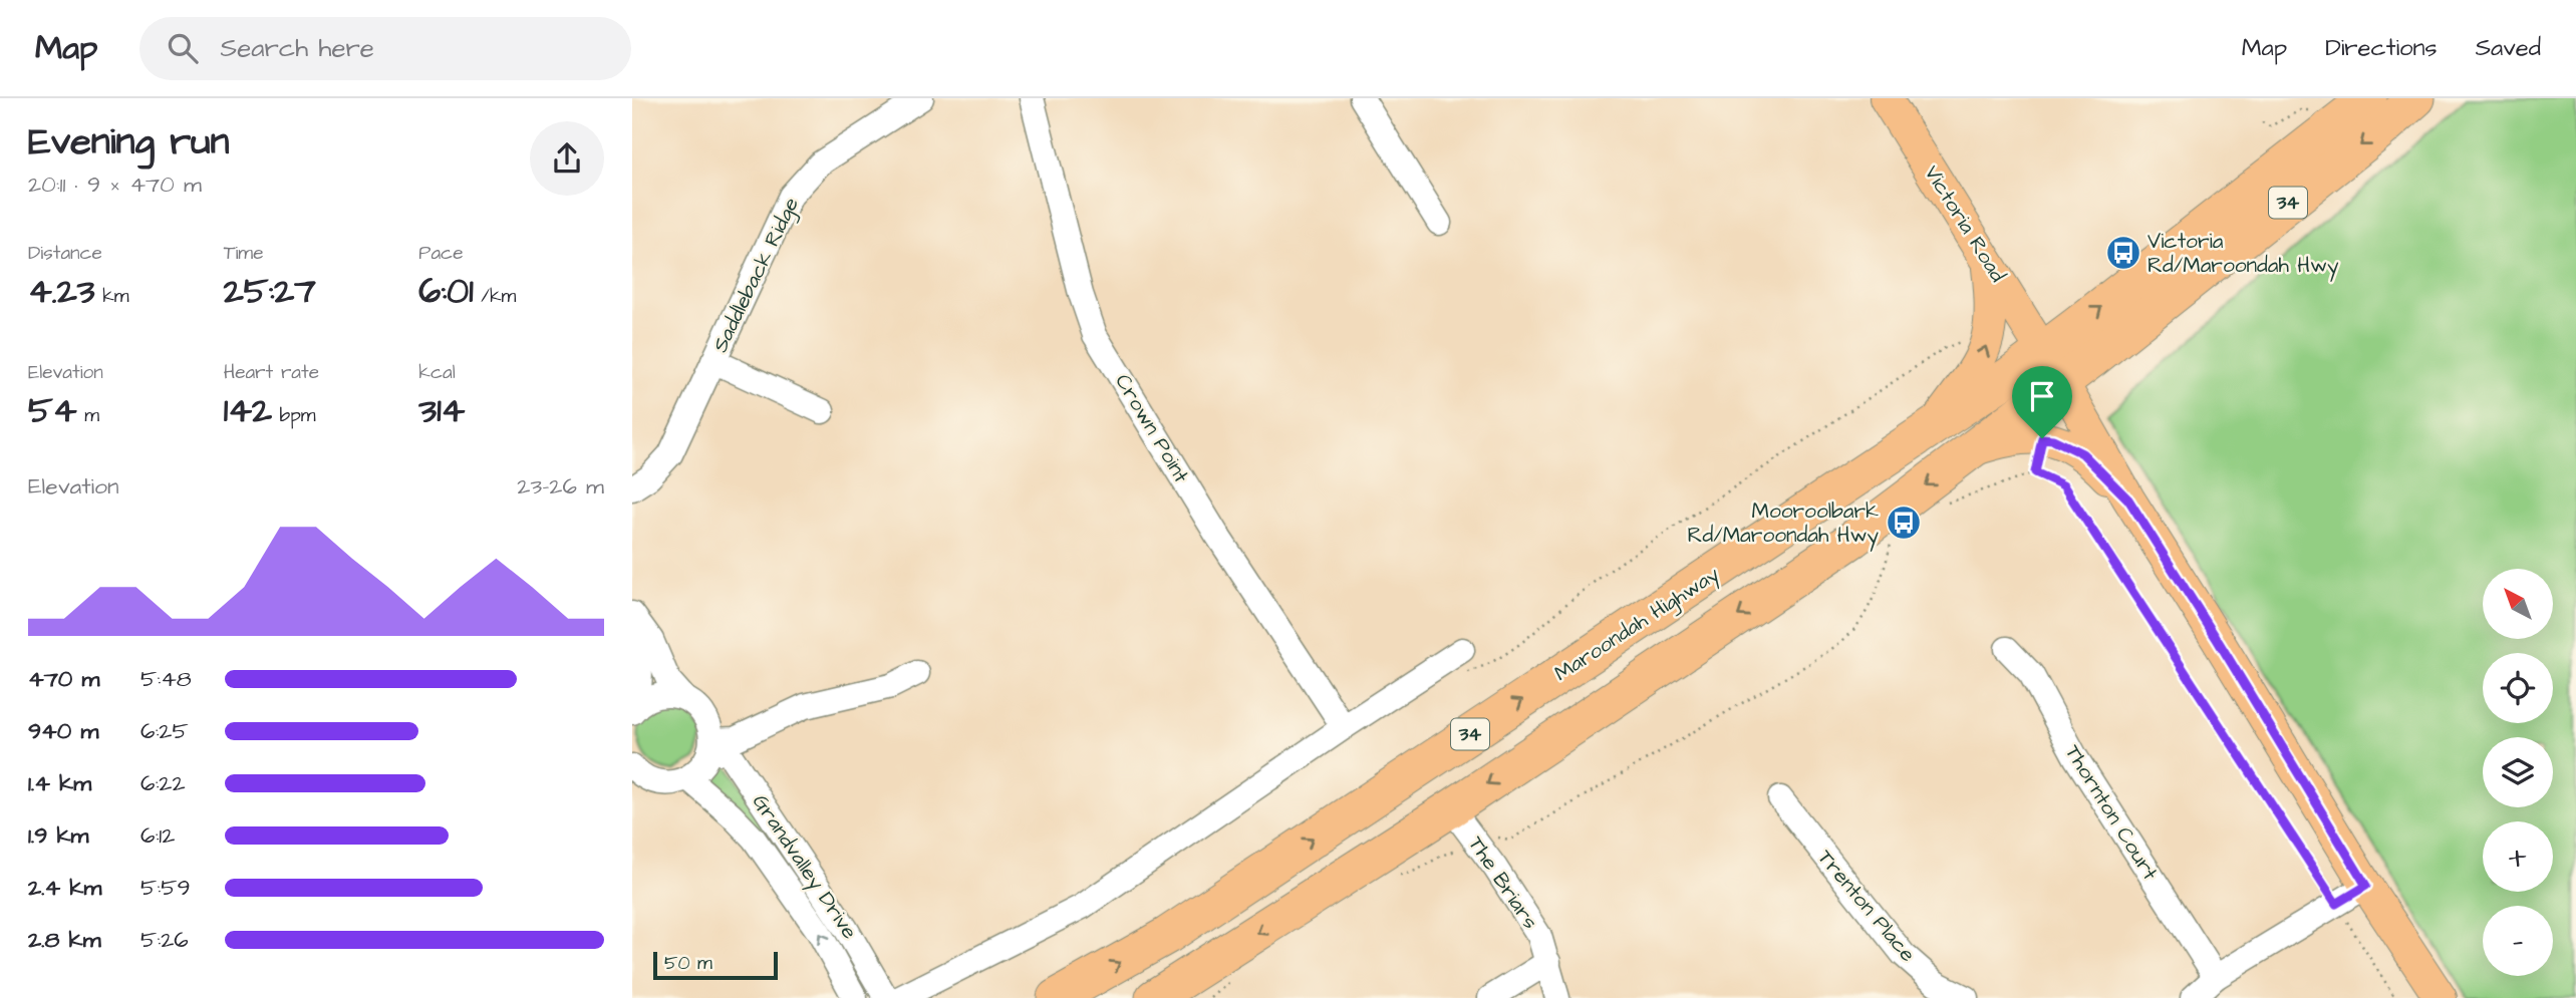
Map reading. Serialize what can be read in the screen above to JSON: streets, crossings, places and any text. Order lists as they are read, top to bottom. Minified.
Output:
{"streets":{"highway":["34","Maroondah Highway"],"main road":["Victoria Road"],"street":["Saddleback Ridge","Crown Point","Thornton Court","Grandvalley Drive","The Briars","Trenton Place"]},"crossings":[["34","The Briars"],["Victoria Road","Maroondah Highway"]],"places":{"bus stop":["Victoria Rd/Maroondah Hwy","Mooroolbark Rd/Maroondah Hwy"]},"scale_bar":"50 m","north":"top left","page":{"header":"Map","search":"Search here","nav":["Map","Directions","Saved"],"heading":["Evening run","20:11 · 9 × 470 m"],"stats":[["Distance","4.23 km"],["Time","25:27"],["Pace","6:01 /km"],["Elevation","54 m"],["Heart rate","142 bpm"],["kcal","314"]],"chart":["Elevation","23–26 m"],"map_buttons":["+","−"],"list":[{"name":"470 m","note":"5:48"},{"name":"940 m","note":"6:25"},{"name":"1.4 km","note":"6:22"},{"name":"1.9 km","note":"6:12"},{"name":"2.4 km","note":"5:59"},{"name":"2.8 km","note":"5:26"}],"scale":"50 m"}}
